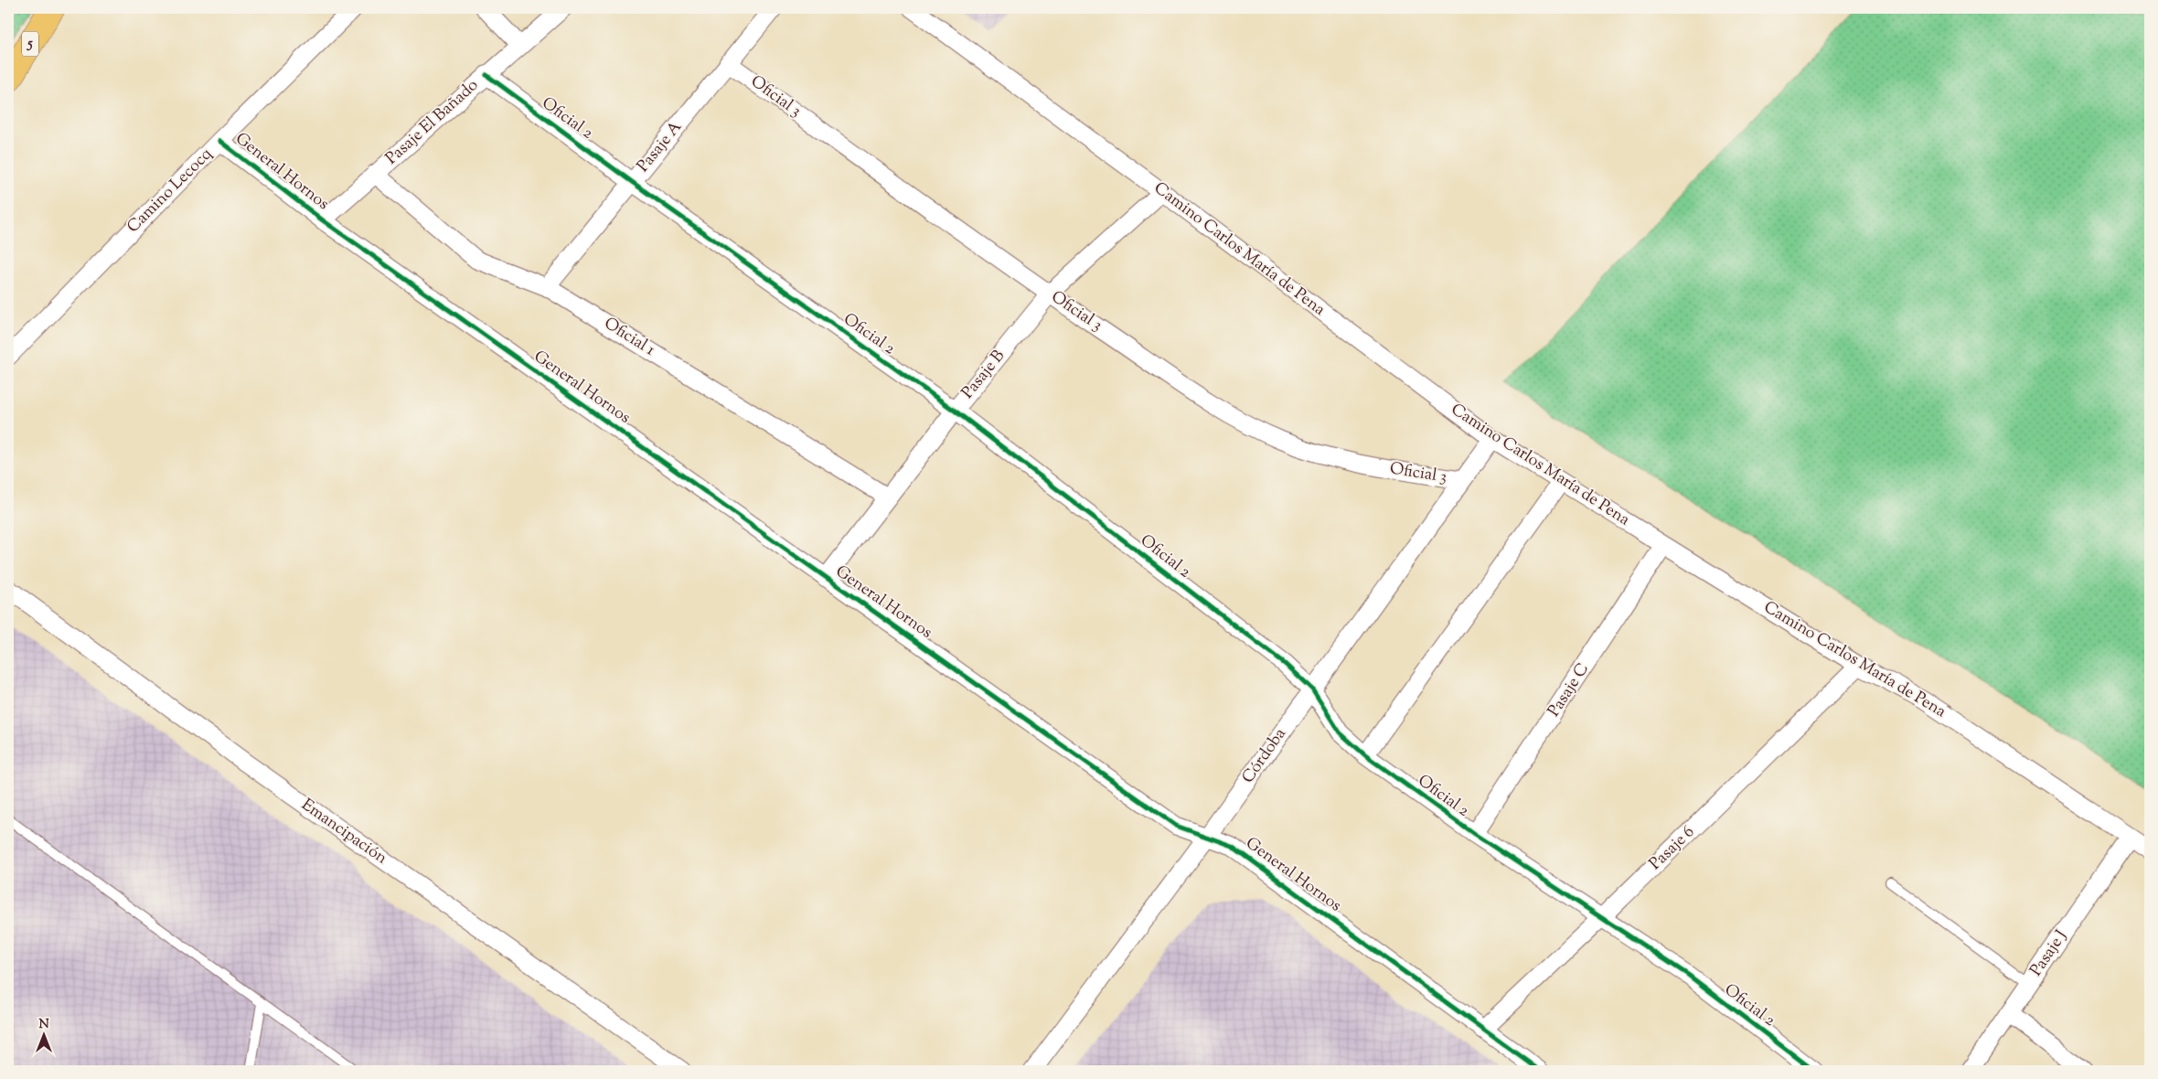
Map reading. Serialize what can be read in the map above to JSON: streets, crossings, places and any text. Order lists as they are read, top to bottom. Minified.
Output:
{"streets":{"highway":["5"],"street":["Oficial 3","Oficial 2","Pasaje El Bañado","Pasaje A","General Hornos","Camino Lecocq","Camino Carlos María de Pena","Oficial 1","Pasaje B","Pasaje C","Córdoba","Emancipación","Pasaje 6","Pasaje J"]},"crossings":[["Oficial 3","Pasaje A"],["Oficial 3","Pasaje B"],["Oficial 3","Córdoba"],["Oficial 2","Pasaje El Bañado"],["Oficial 2","Pasaje A"],["Oficial 2","Pasaje B"],["Oficial 2","Pasaje C"],["Oficial 2","Córdoba"],["Oficial 2","Pasaje 6"],["Pasaje El Bañado","General Hornos"],["Pasaje El Bañado","Oficial 1"],["Pasaje A","Oficial 1"],["General Hornos","Camino Lecocq"],["General Hornos","Pasaje B"],["General Hornos","Córdoba"],["General Hornos","Pasaje 6"],["Camino Carlos María de Pena","Pasaje B"],["Camino Carlos María de Pena","Pasaje C"],["Camino Carlos María de Pena","Córdoba"],["Camino Carlos María de Pena","Pasaje 6"],["Camino Carlos María de Pena","Pasaje J"],["Oficial 1","Pasaje B"]],"north":"top"}
